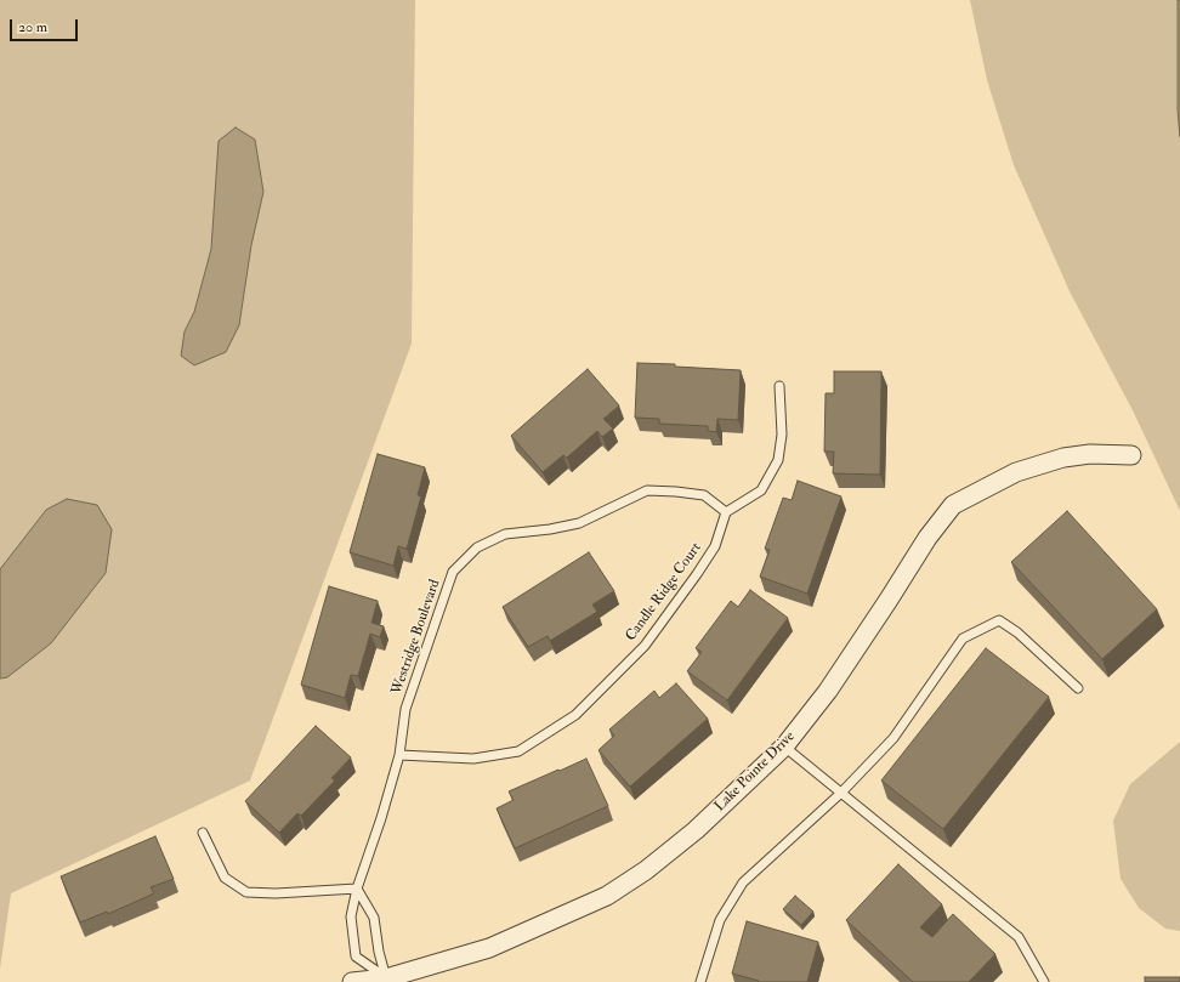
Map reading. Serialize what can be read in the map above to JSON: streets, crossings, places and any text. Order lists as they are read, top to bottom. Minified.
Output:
{"streets":{"street":["Lake Pointe Drive"],"lane":["Candle Ridge Court","Westridge Boulevard"]},"crossings":[["Candle Ridge Court","Westridge Boulevard"],["Westridge Boulevard","Lake Pointe Drive"]],"scale_bar":"20 m"}
